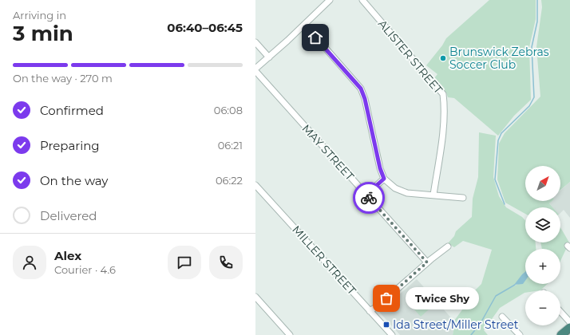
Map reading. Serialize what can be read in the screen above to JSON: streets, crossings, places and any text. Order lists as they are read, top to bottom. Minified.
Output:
{"streets":{"street":["ALISTER STREET","MAY STREET","MILLER STREET"]},"places":{"other":["Brunswick Zebras Soccer Club","Twice Shy"],"transit":["Ida Street/Miller Street"]},"north":"top right","page":{"heading":["3 min","Arriving in","06:40–06:45"],"panel":["Alex","Courier · 4.6"],"bar":"On the way · 270 m","list":[["Confirmed","06:08"],["Preparing","06:21"],["On the way","06:22"],"Delivered"],"map_buttons":["+","−"],"bubble":"Twice Shy"}}
